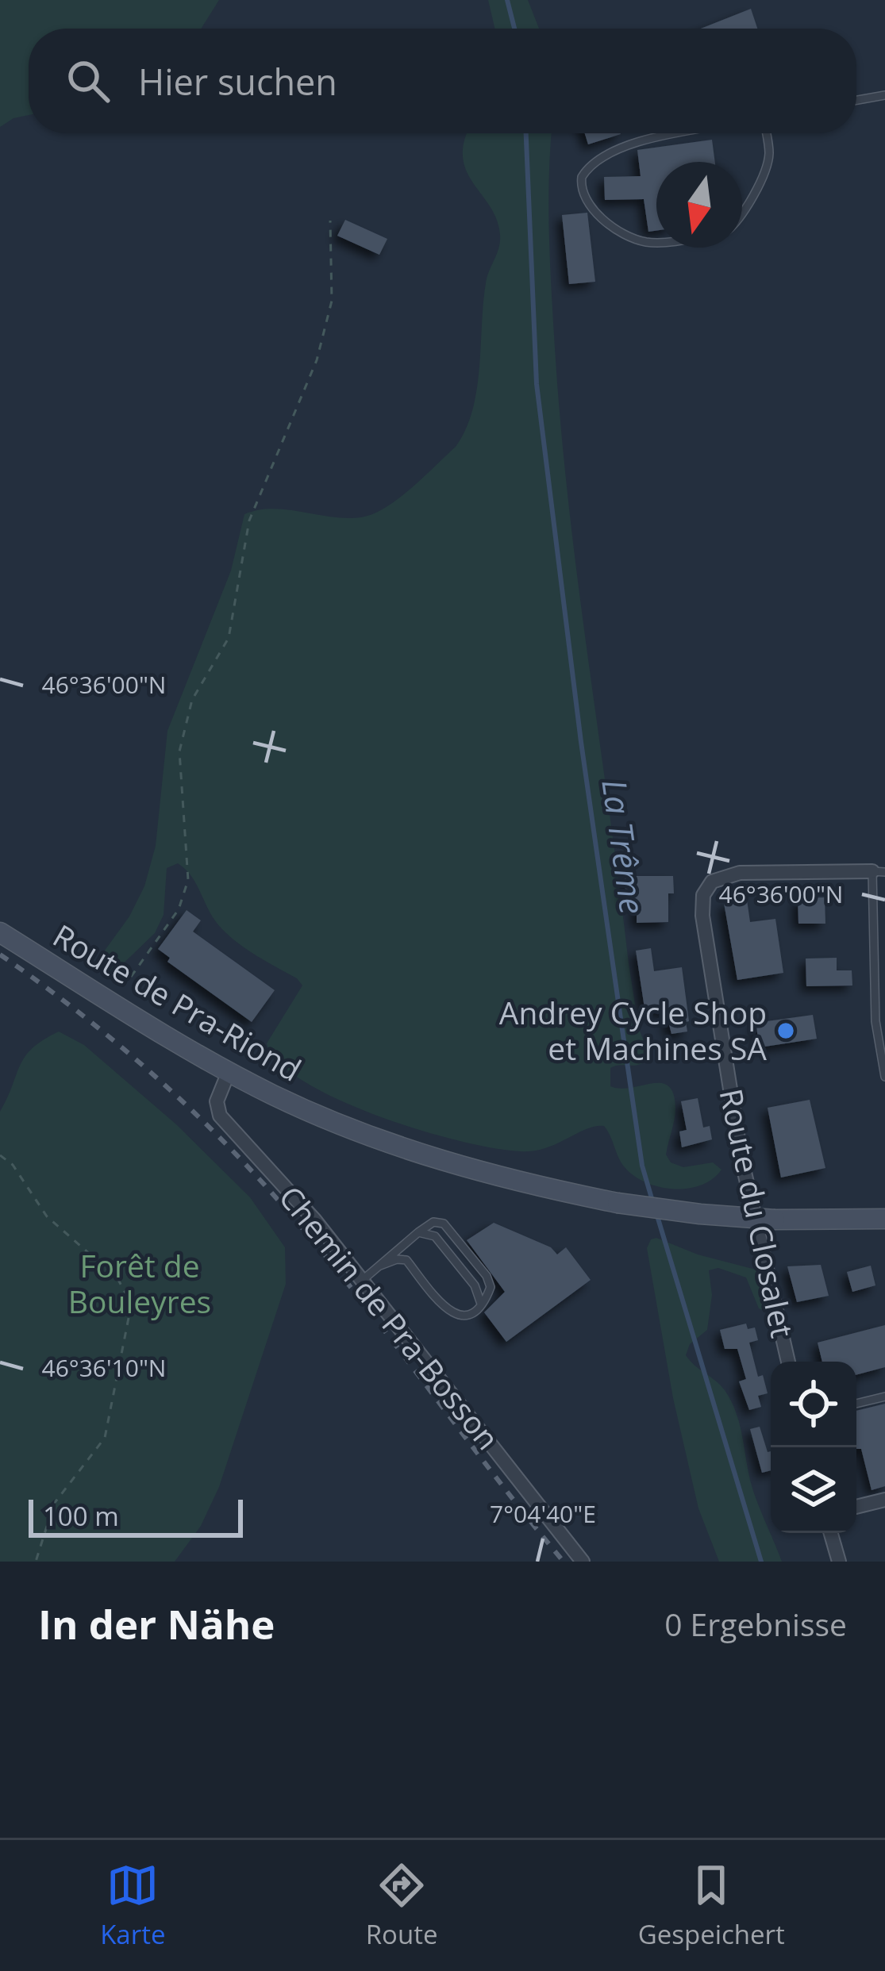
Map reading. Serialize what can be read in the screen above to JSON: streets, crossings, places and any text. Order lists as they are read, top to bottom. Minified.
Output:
{"streets":{"main road":["Route de Pra-Riond"],"street":["Route du Closalet","Chemin de Pra-Bosson"]},"crossings":[["Route de Pra-Riond","Chemin de Pra-Bosson"]],"water":["La Trême"],"parks":["Forêt de Bouleyres"],"places":["Andrey Cycle Shop et Machines SA"],"scale_bar":"100 m","north":"bottom","page":{"search":"Hier suchen","scale":"100 m","heading":["In der Nähe","0 Ergebnisse"],"nav":["Karte","Route","Gespeichert"]},"coordinates":["46°36'00\"N","46°36'10\"N","7°04'40\"E"]}
